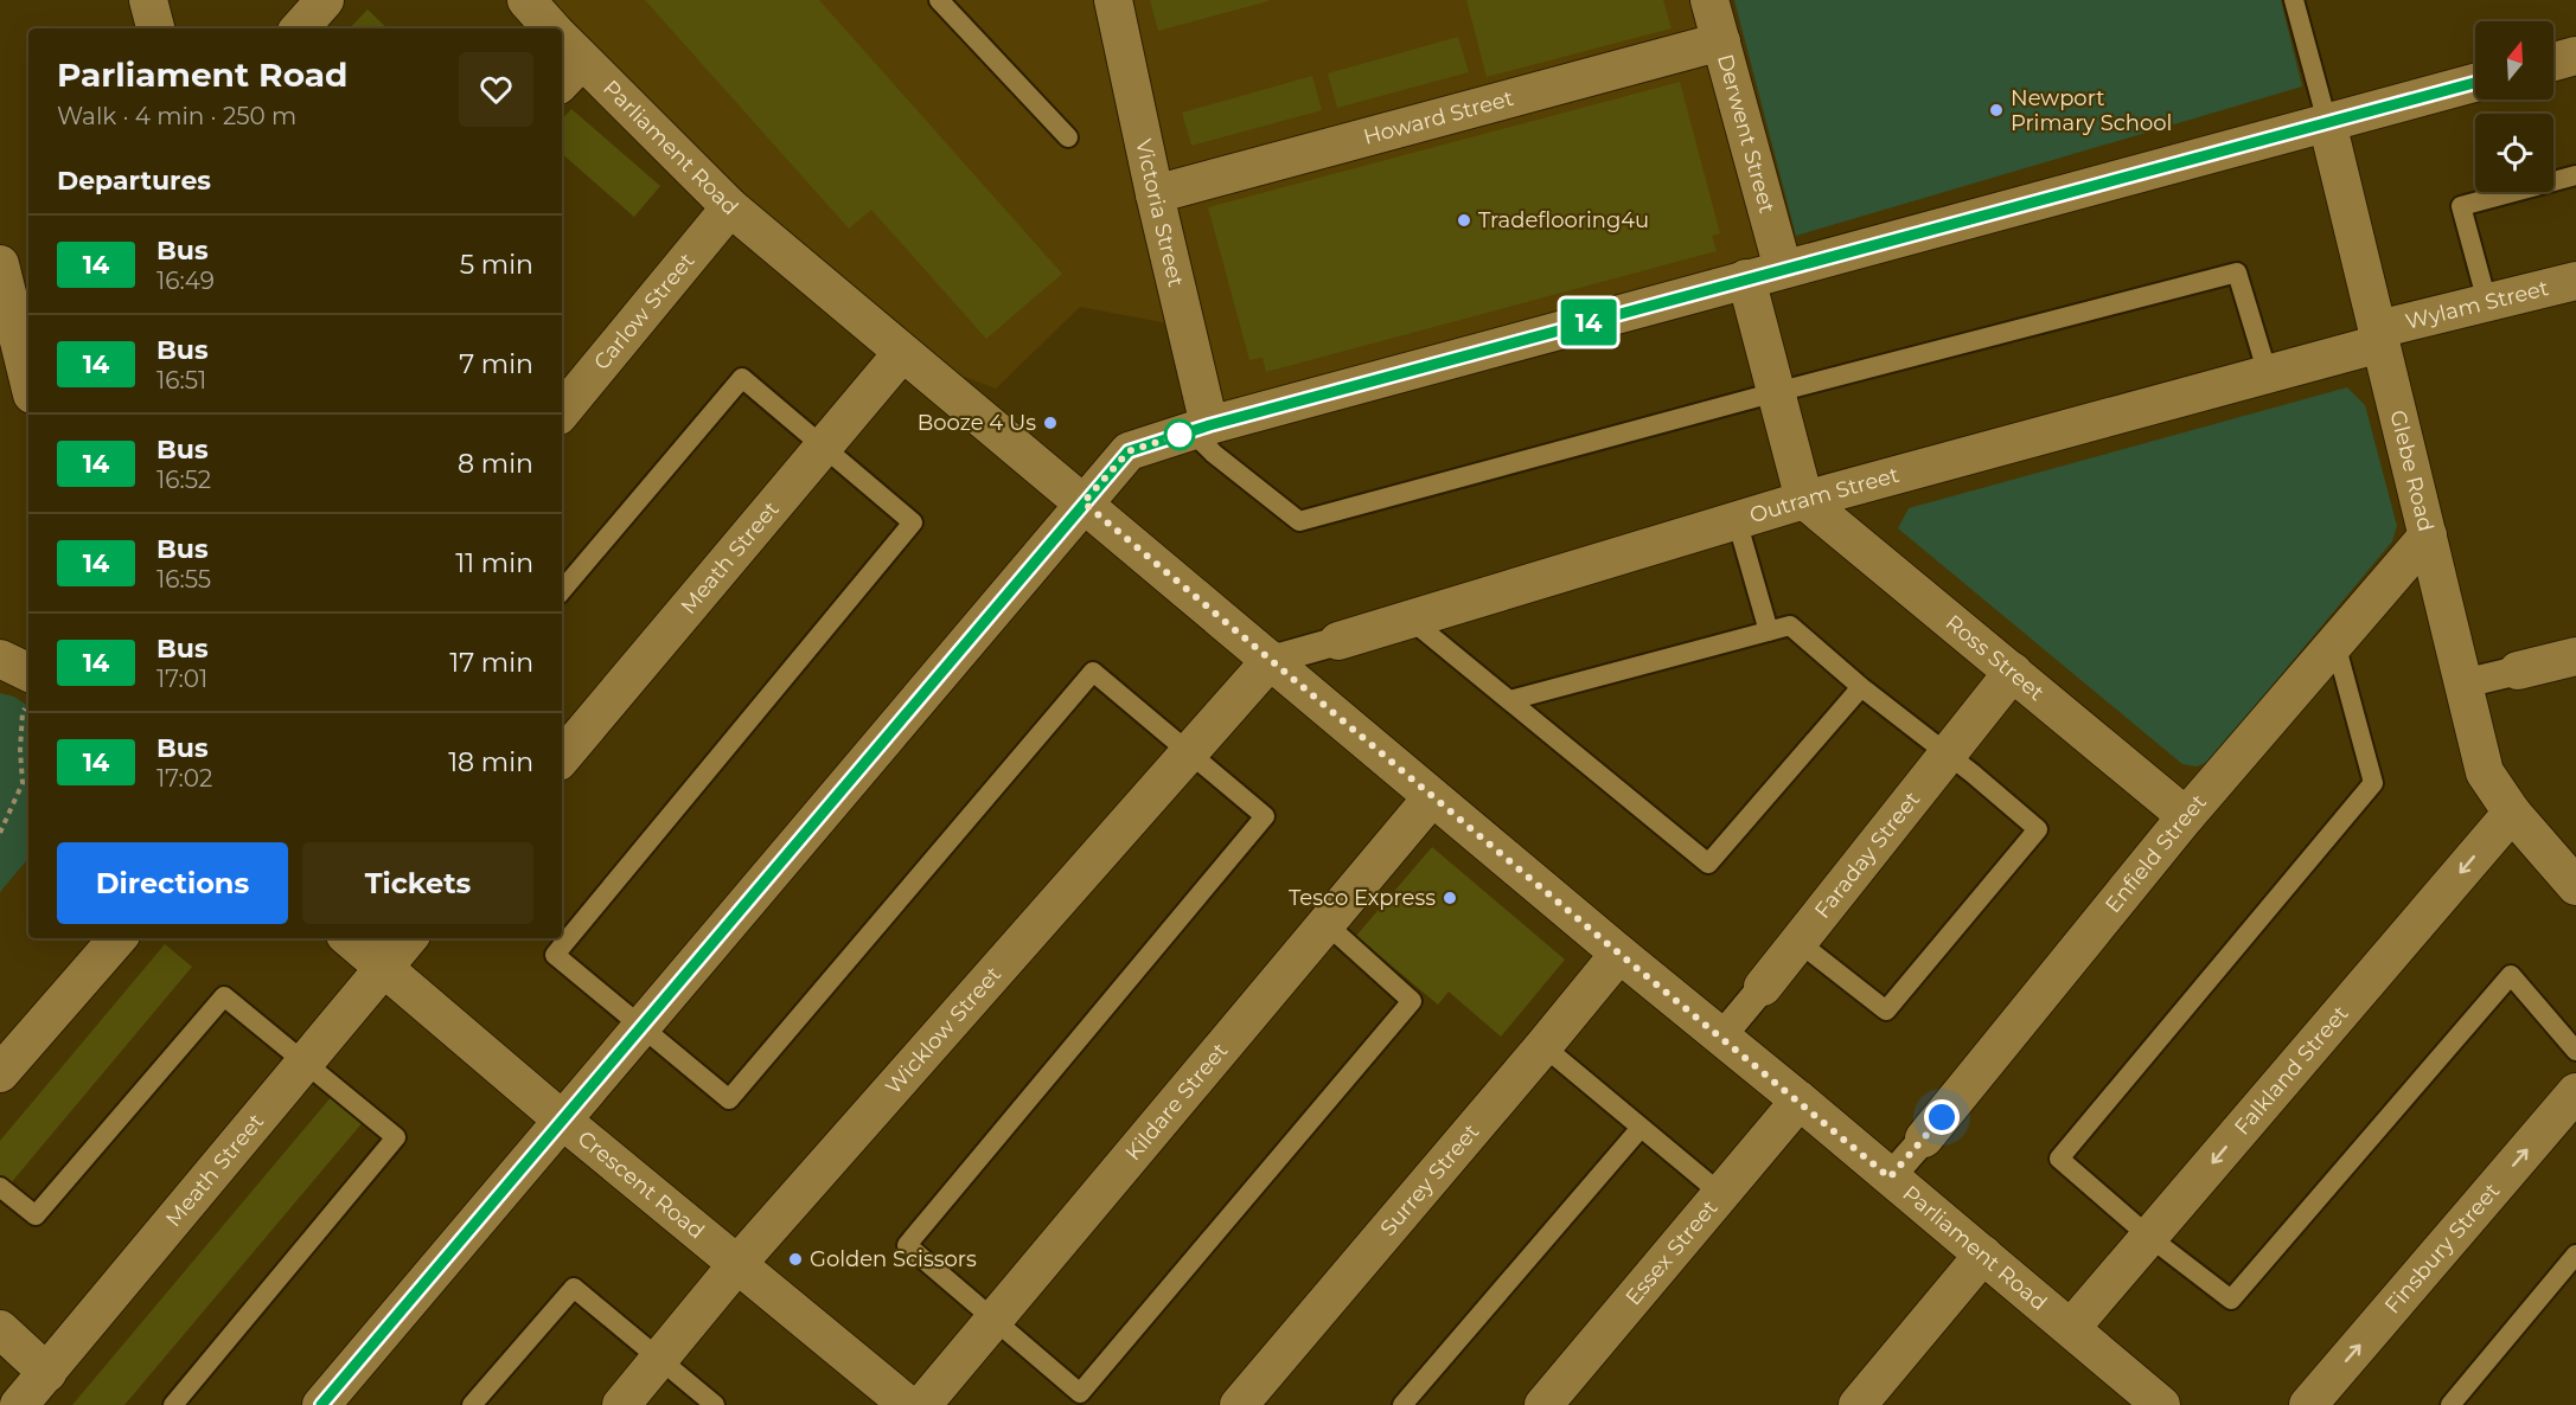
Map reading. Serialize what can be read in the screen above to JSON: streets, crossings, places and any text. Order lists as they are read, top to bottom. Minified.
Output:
{"streets":{"street":["Howard Street","Derwent Street","Parliament Road","Victoria Street","Wylam Street","Carlow Street","Glebe Road","Outram Street","Meath Street","Ross Street","Enfield Street","Faraday Street","Wicklow Street","Falkland Street","Kildare Street","Surrey Street","Crescent Road","Finsbury Street","Essex Street"]},"crossings":[["Howard Street","Derwent Street"],["Howard Street","Victoria Street"],["Parliament Road","Carlow Street"],["Parliament Road","Outram Street"],["Parliament Road","Meath Street"],["Parliament Road","Enfield Street"],["Parliament Road","Faraday Street"],["Parliament Road","Wicklow Street"],["Parliament Road","Falkland Street"],["Parliament Road","Kildare Street"],["Parliament Road","Surrey Street"],["Parliament Road","Essex Street"],["Wylam Street","Glebe Road"],["Wylam Street","Outram Street"],["Glebe Road","Outram Street"],["Glebe Road","Enfield Street"],["Glebe Road","Falkland Street"],["Outram Street","Ross Street"],["Outram Street","Wicklow Street"],["Meath Street","Crescent Road"],["Ross Street","Enfield Street"],["Ross Street","Faraday Street"],["Wicklow Street","Crescent Road"]],"one_way":["Falkland Street","Finsbury Street"],"places":["Newport Primary School","Tradeflooring4u","Booze 4 Us","Tesco Express","Golden Scissors"],"lines":["bus line 14"],"north":"top","page":{"on_map":"14","heading":[["Parliament Road","Walk · 4 min · 250 m"],"Departures"],"list":[{"mark":"14","name":"Bus","note":"16:49","value":"5 min"},{"mark":"14","name":"Bus","note":"16:51","value":"7 min"},{"mark":"14","name":"Bus","note":"16:52","value":"8 min"},{"mark":"14","name":"Bus","note":"16:55","value":"11 min"},{"mark":"14","name":"Bus","note":"17:01","value":"17 min"},{"mark":"14","name":"Bus","note":"17:02","value":"18 min"}],"buttons":["Directions","Tickets"]}}
